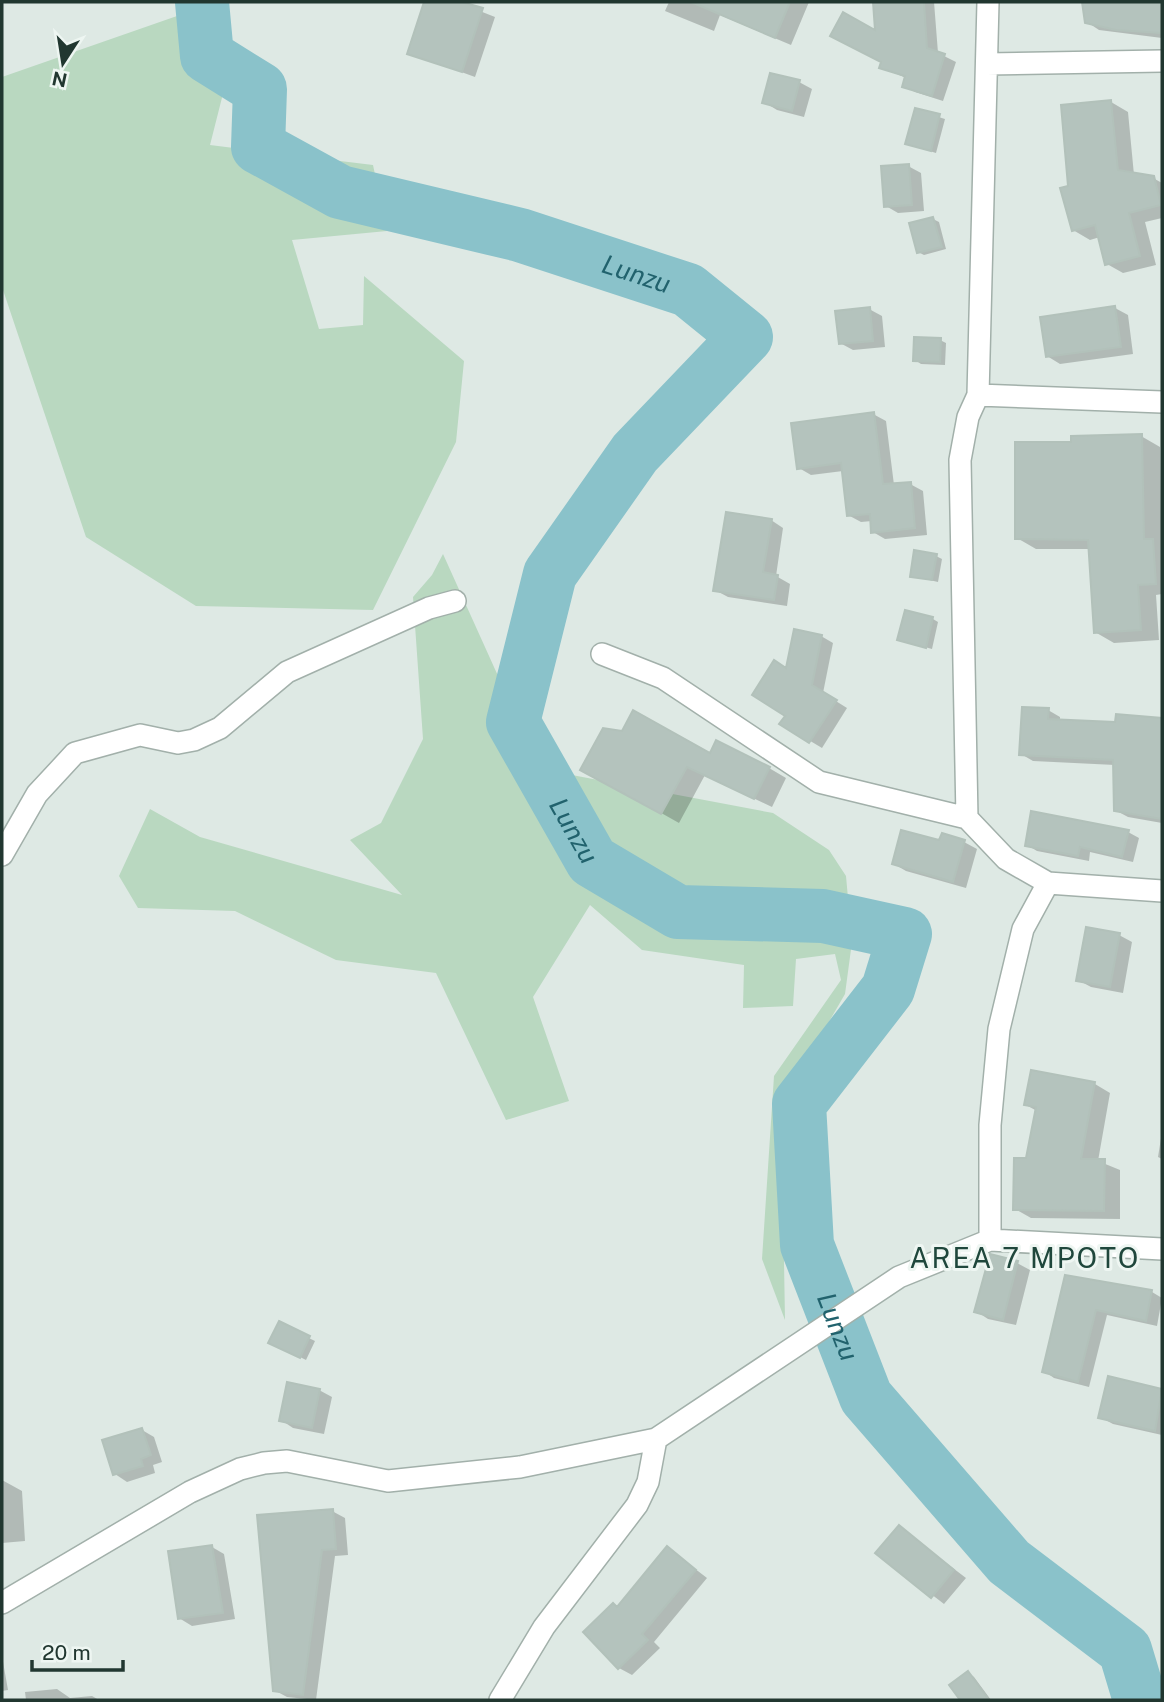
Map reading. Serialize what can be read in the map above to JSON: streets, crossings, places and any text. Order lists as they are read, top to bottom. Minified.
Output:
{"districts":["AREA 7 MPOTO"],"water":["Lunzu"],"scale_bar":"20 m","north":"bottom"}
